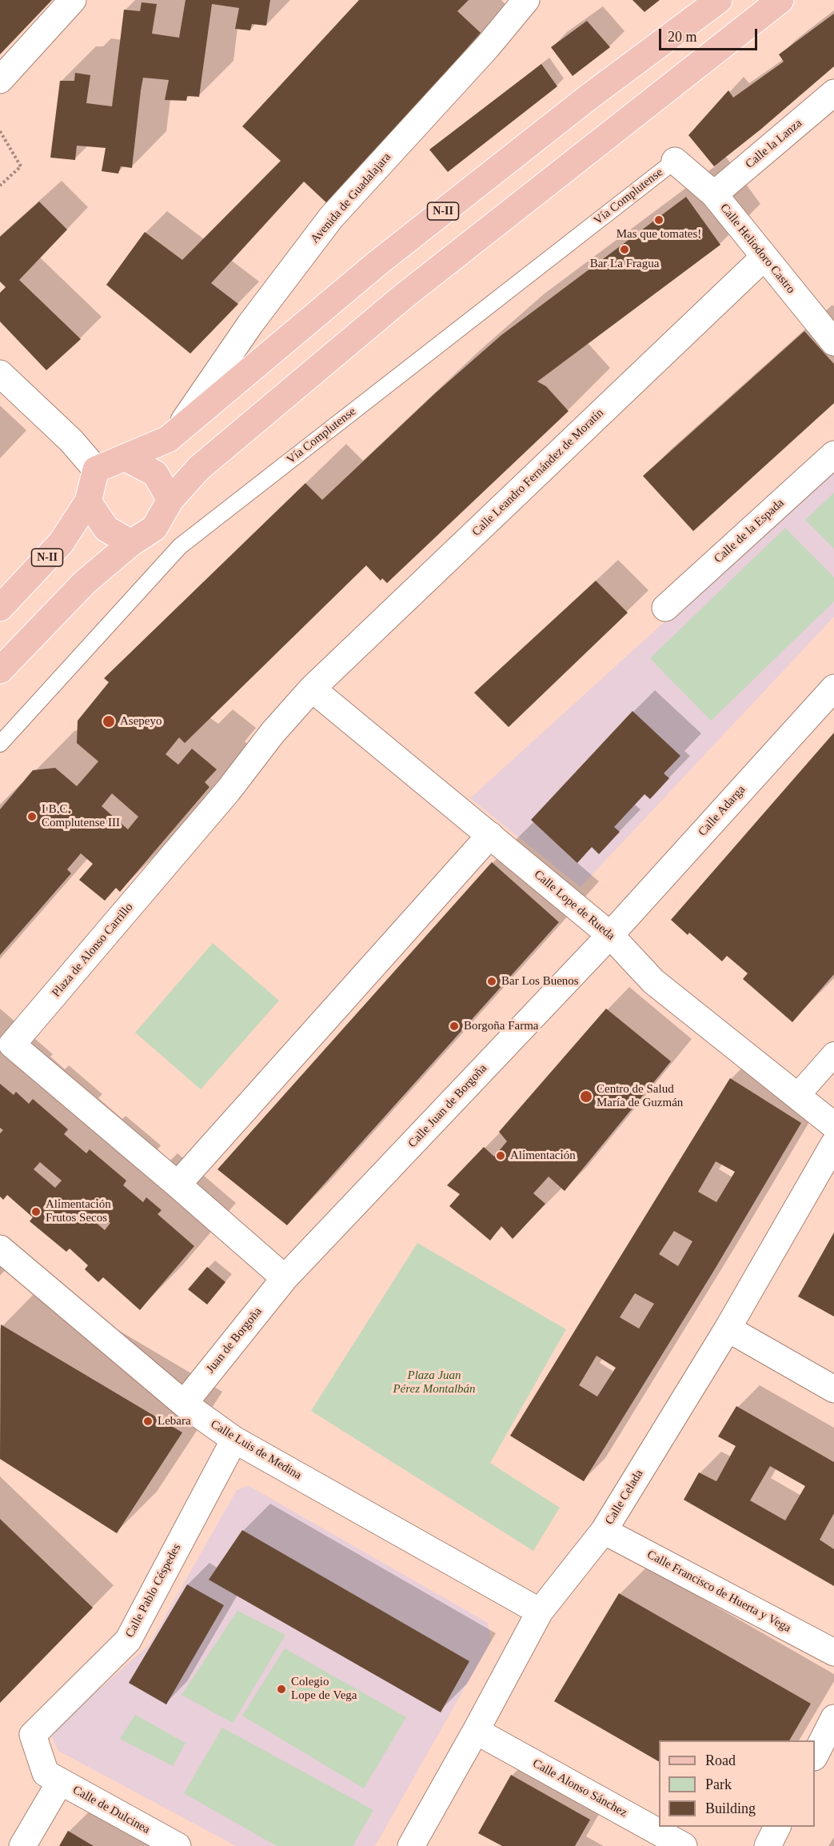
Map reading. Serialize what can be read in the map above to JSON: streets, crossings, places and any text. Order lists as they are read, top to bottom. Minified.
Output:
{"streets":{"main road":["N-II"],"street":["Calle la Lanza","Avenida de Guadalajara","Calle Heliodoro Castro","Calle Leandro Fernández de Moratín","Calle de la Espada","Calle Adarga","Calle Lope de Rueda","Plaza de Alonso Carrillo","Calle Juan de Borgoña","Juan de Borgoña","Calle Luis de Medina","Calle Celada","Calle Pablo Céspedes","Calle Francisco de Huerta y Vega","Calle Alonso Sánchez","Calle de Dulcinea"],"lane":["Vía Complutense"]},"crossings":[["Calle la Lanza","Calle Heliodoro Castro"],["Vía Complutense","Calle Heliodoro Castro"],["Avenida de Guadalajara","N-II"],["Calle Heliodoro Castro","Calle Leandro Fernández de Moratín"],["Calle Leandro Fernández de Moratín","Calle Lope de Rueda"],["Calle Leandro Fernández de Moratín","Plaza de Alonso Carrillo"],["Calle Adarga","Calle Lope de Rueda"],["Calle Adarga","Calle Juan de Borgoña"],["Calle Lope de Rueda","Plaza de Alonso Carrillo"],["Calle Lope de Rueda","Calle Juan de Borgoña"],["Plaza de Alonso Carrillo","Calle Juan de Borgoña"],["Plaza de Alonso Carrillo","Juan de Borgoña"],["Calle Juan de Borgoña","Juan de Borgoña"],["Juan de Borgoña","Calle Luis de Medina"],["Calle Luis de Medina","Calle Celada"],["Calle Luis de Medina","Calle Pablo Céspedes"],["Calle Celada","Calle Francisco de Huerta y Vega"],["Calle Celada","Calle Alonso Sánchez"],["Calle Pablo Céspedes","Calle de Dulcinea"]],"parks":["Plaza Juan Pérez Montalbán"],"places":["Mas que tomates!","Bar La Fragua","Asepeyo","I B.C. Complutense III","Bar Los Buenos","Borgoña Farma","Centro de Salud María de Guzmán","Alimentación","Alimentación Frutos Secos","Lebara","Colegio Lope de Vega"],"legend":["Road","Park","Building"],"scale_bar":"20 m"}
